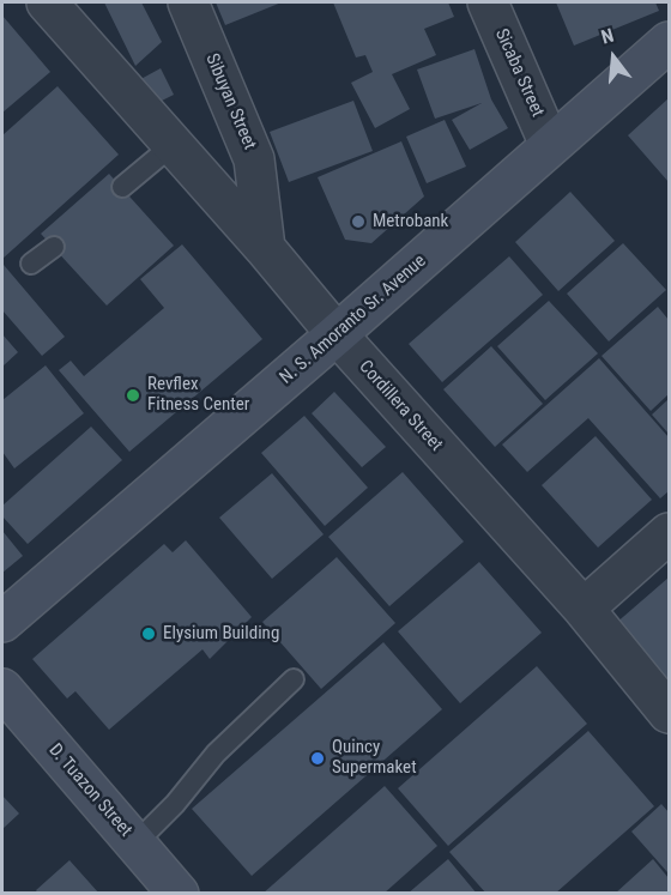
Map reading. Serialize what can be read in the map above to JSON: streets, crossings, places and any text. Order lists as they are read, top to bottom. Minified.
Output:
{"streets":{"street":["Sicaba Street","Sibuyan Street","N. S. Amoranto Sr. Avenue","Cordillera Street","D. Tuazon Street"]},"crossings":[["Sicaba Street","N. S. Amoranto Sr. Avenue"],["Sibuyan Street","Cordillera Street"],["N. S. Amoranto Sr. Avenue","Cordillera Street"]],"places":["Metrobank","Revflex Fitness Center","Elysium Building","Quincy Supermaket"],"north":"top"}
